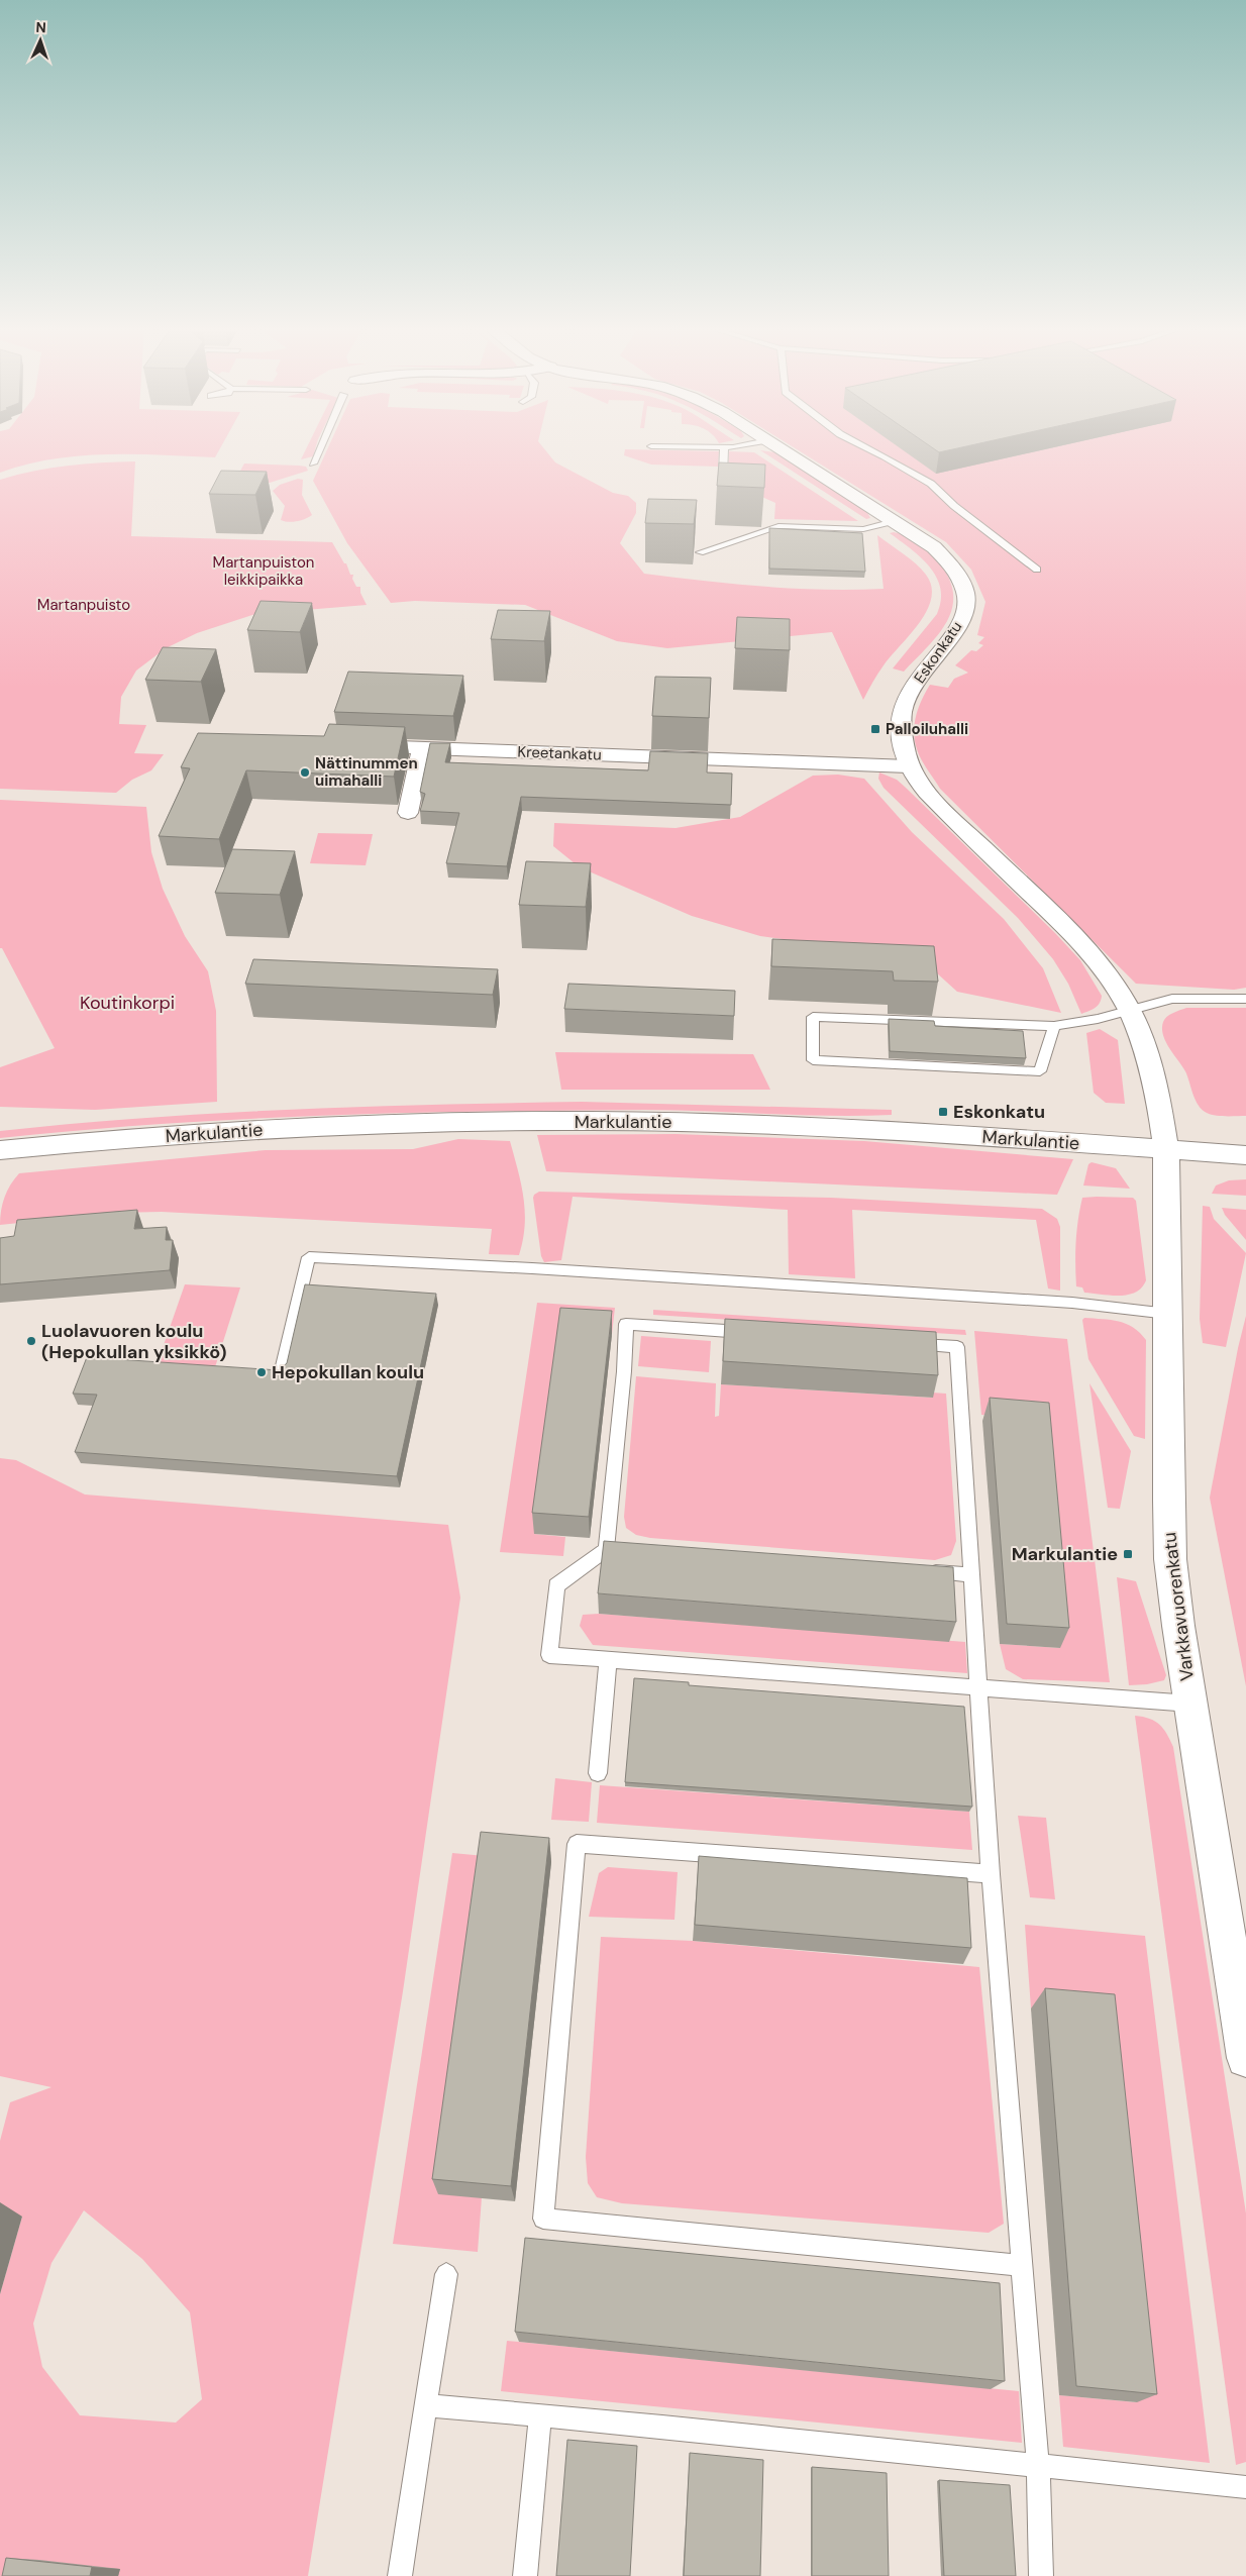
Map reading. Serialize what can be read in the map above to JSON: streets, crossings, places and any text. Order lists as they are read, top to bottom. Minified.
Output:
{"streets":{"street":["Eskonkatu","Kreetankatu","Markulantie","Varkkavuorenkatu"]},"crossings":[["Eskonkatu","Kreetankatu"],["Eskonkatu","Markulantie"],["Eskonkatu","Varkkavuorenkatu"],["Markulantie","Varkkavuorenkatu"]],"parks":["Martanpuiston leikkipaikka","Martanpuisto","Koutinkorpi"],"places":{"transit":["Palloiluhalli","Eskonkatu","Markulantie"],"other":["Nättinummen uimahalli","Luolavuoren koulu (Hepokullan yksikkö)","Hepokullan koulu"]},"north":"top"}
